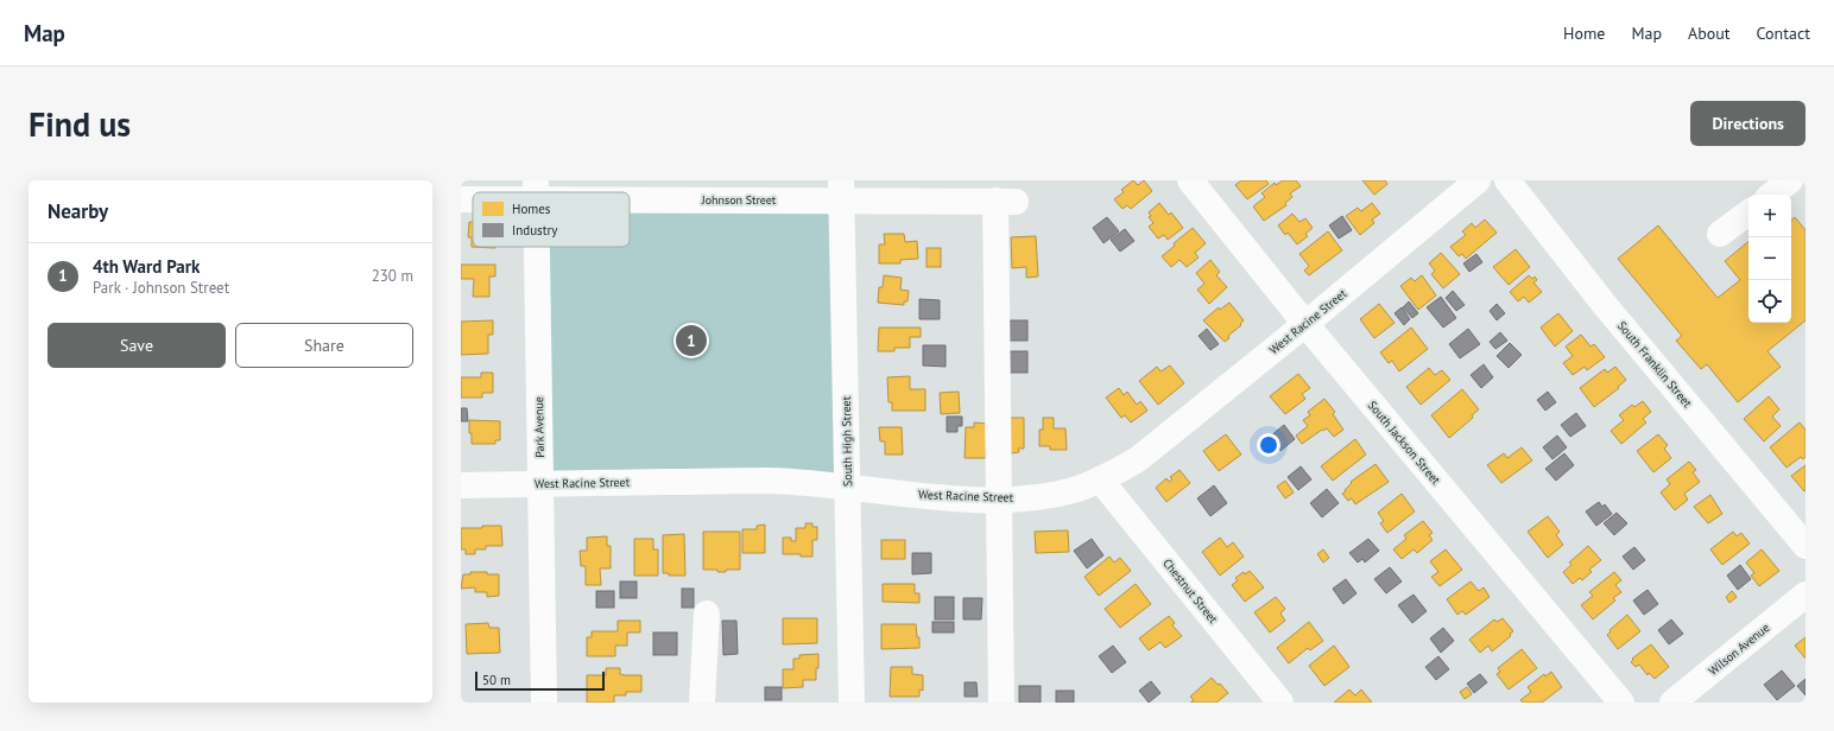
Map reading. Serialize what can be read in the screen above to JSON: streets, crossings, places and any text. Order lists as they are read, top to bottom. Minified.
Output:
{"streets":{"street":["Johnson Street","West Racine Street","South Franklin Street","Park Avenue","South High Street","South Jackson Street","Chestnut Street","Wilson Avenue"]},"crossings":[["Johnson Street","West Racine Street"],["Johnson Street","South High Street"],["West Racine Street","Park Avenue"],["West Racine Street","South High Street"],["West Racine Street","South Jackson Street"],["West Racine Street","Chestnut Street"]],"legend":["Homes","Industry"],"scale_bar":"50 m","page":{"header":"Map","nav":["Home","Map","About","Contact"],"buttons":["Directions",["Save","Share"]],"title":"Find us","heading":"Nearby","map_buttons":["+","−"],"list":[{"mark":"1","name":"4th Ward Park","note":"Park · Johnson Street","value":"230 m"}],"pins":"1","scale":"50 m"}}
